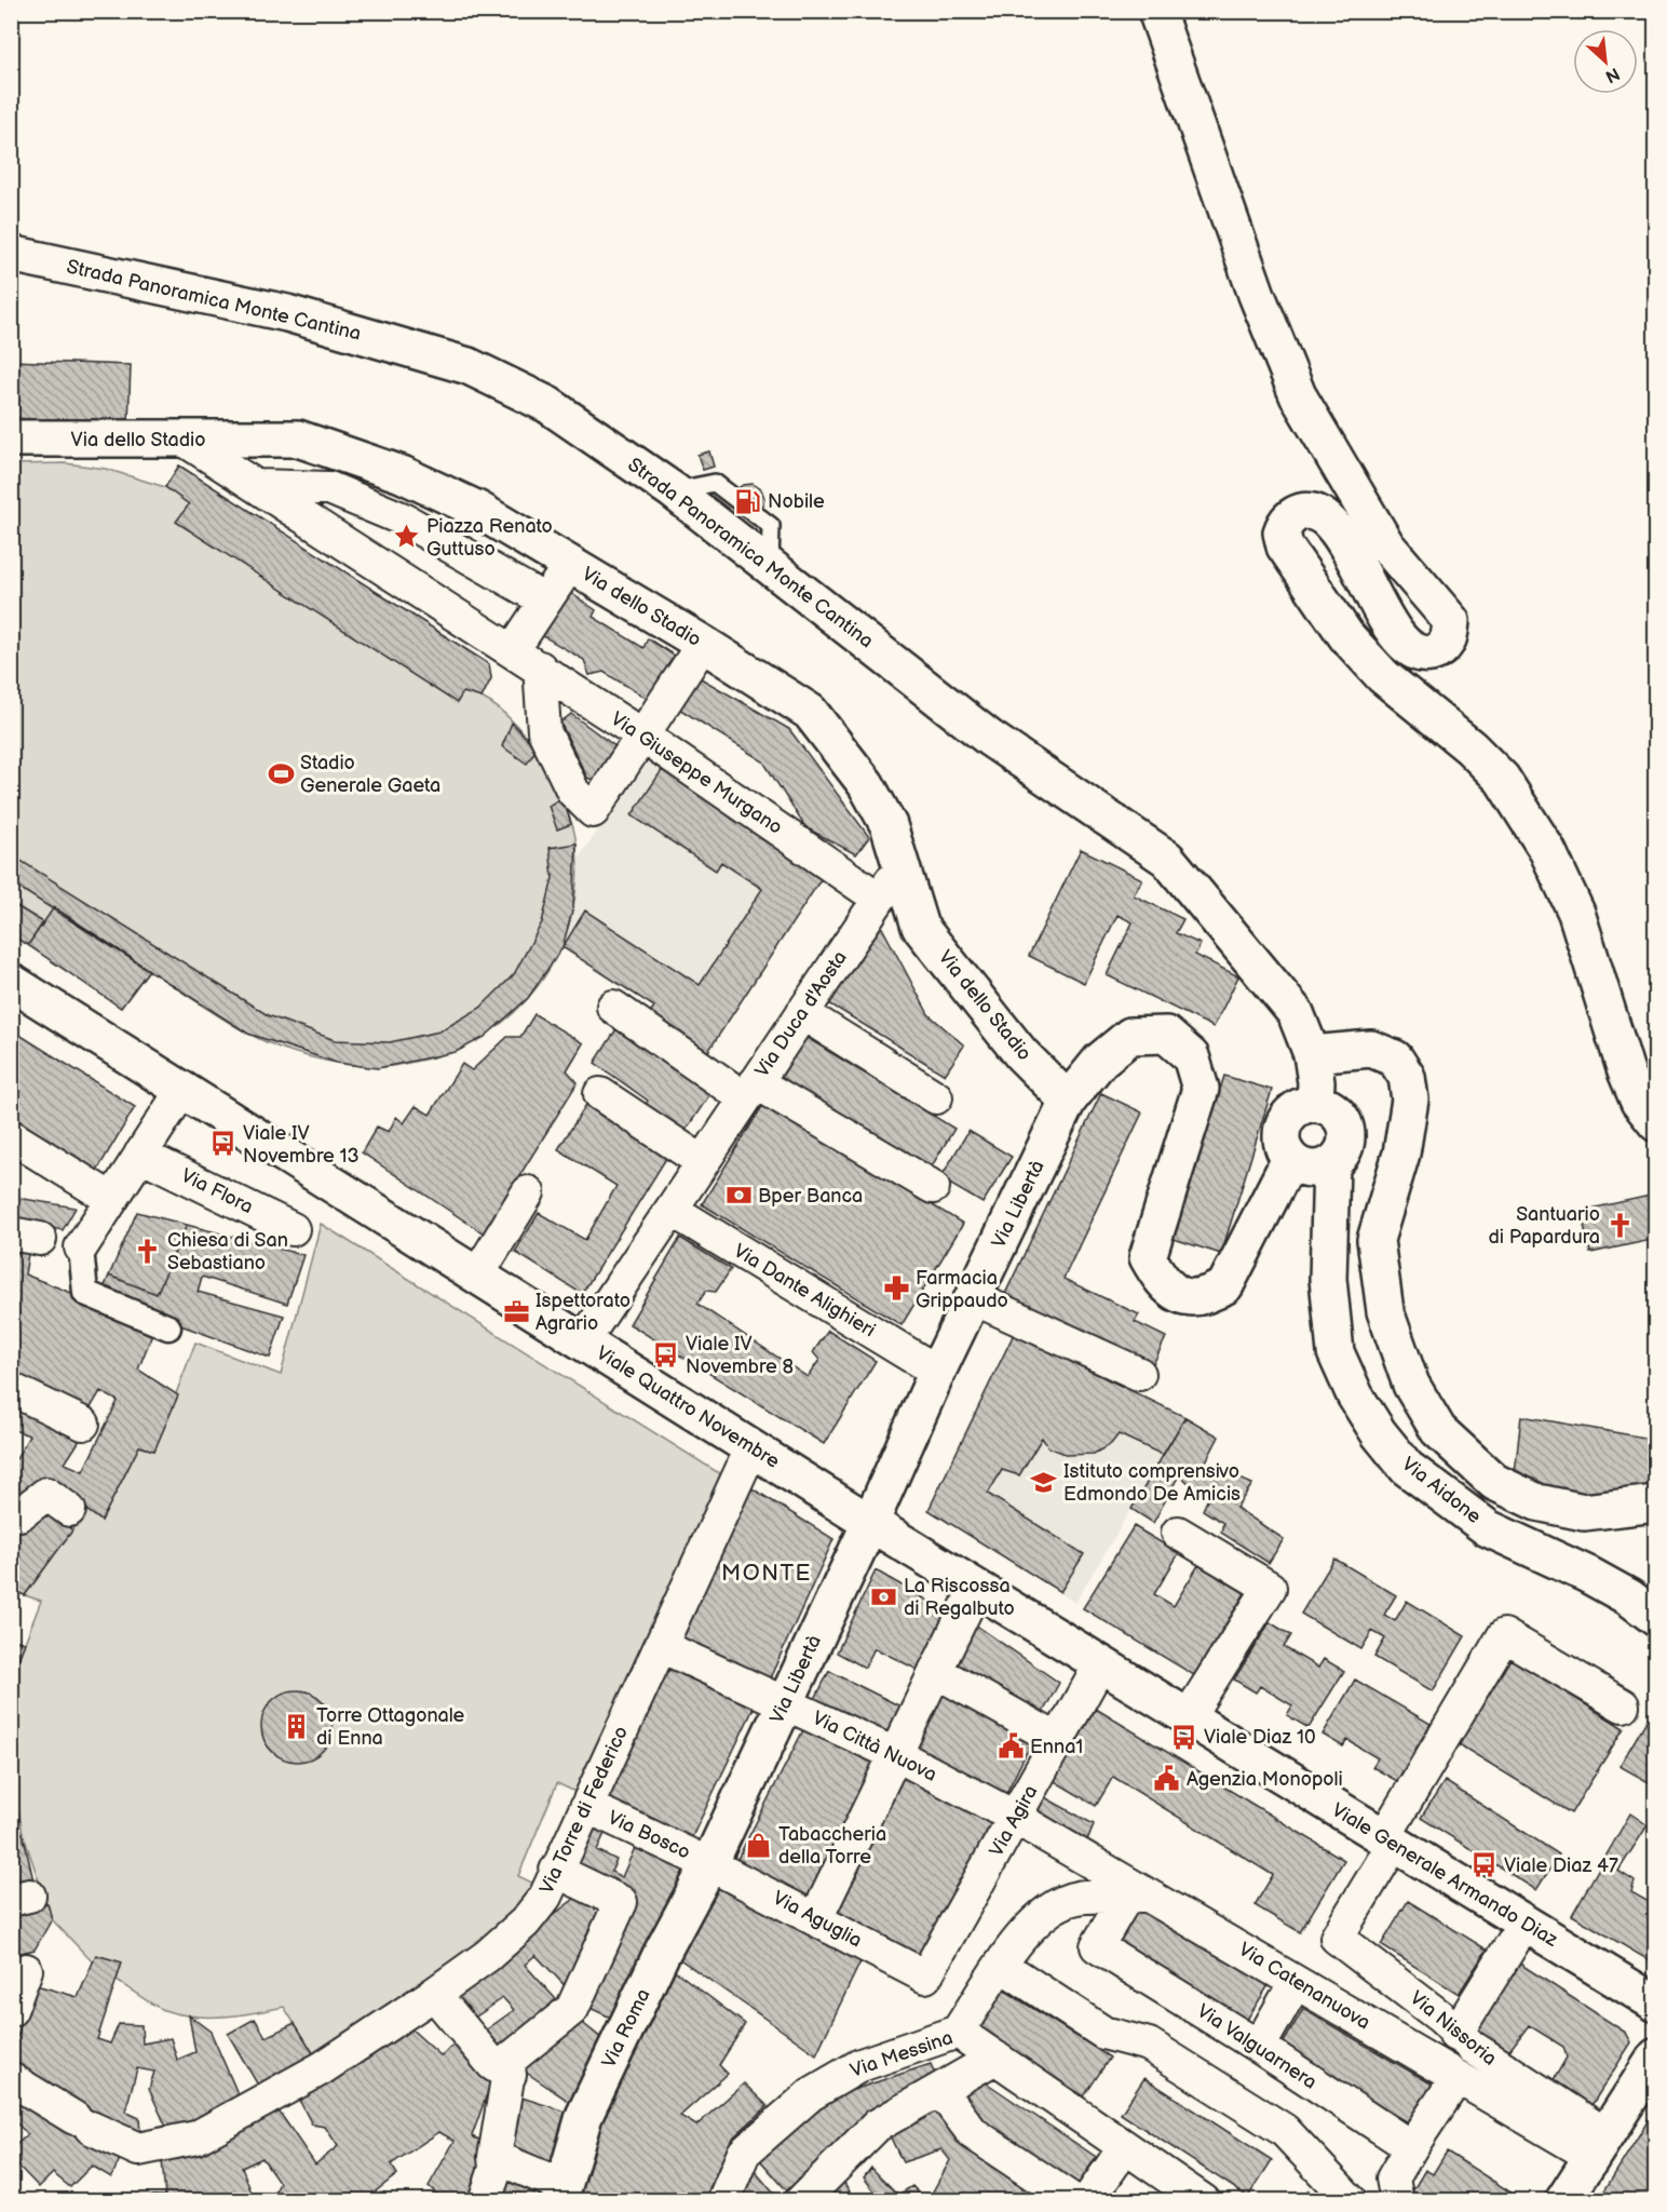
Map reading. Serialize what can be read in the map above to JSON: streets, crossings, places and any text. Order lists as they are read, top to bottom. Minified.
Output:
{"streets":{"street":["Strada Panoramica Monte Cantina","Via dello Stadio","Via Giuseppe Murgano","Via Duca d'Aosta","Via Flora","Via Libertà","Via Dante Alighieri","Viale Quattro Novembre","Via Aidone","Via Città Nuova","Via Torre di Federico","Via Agira","Via Bosco","Viale Generale Armando Diaz","Via Aguglia","Via Catenanuova","Via Roma","Via Nissoria","Via Valguarnera","Via Messina"]},"crossings":[["Strada Panoramica Monte Cantina","Via Libertà"],["Strada Panoramica Monte Cantina","Via Aidone"],["Via dello Stadio","Via Giuseppe Murgano"],["Via dello Stadio","Via Duca d'Aosta"],["Via dello Stadio","Via Libertà"],["Via Giuseppe Murgano","Via Duca d'Aosta"],["Via Duca d'Aosta","Via Dante Alighieri"],["Via Duca d'Aosta","Viale Quattro Novembre"],["Via Libertà","Via Dante Alighieri"],["Via Libertà","Viale Quattro Novembre"],["Via Libertà","Via Aidone"],["Via Libertà","Via Città Nuova"],["Via Libertà","Via Bosco"],["Via Libertà","Viale Generale Armando Diaz"],["Via Libertà","Via Aguglia"],["Via Libertà","Via Roma"],["Viale Quattro Novembre","Via Torre di Federico"],["Viale Quattro Novembre","Viale Generale Armando Diaz"],["Via Città Nuova","Via Torre di Federico"],["Via Città Nuova","Via Agira"],["Via Città Nuova","Via Catenanuova"],["Via Torre di Federico","Via Bosco"],["Via Agira","Viale Generale Armando Diaz"],["Via Agira","Via Aguglia"],["Via Agira","Via Catenanuova"],["Via Bosco","Via Aguglia"],["Via Bosco","Via Roma"],["Viale Generale Armando Diaz","Via Nissoria"],["Via Aguglia","Via Roma"],["Via Catenanuova","Via Nissoria"],["Via Catenanuova","Via Valguarnera"]],"districts":["MONTE"],"places":{"fuel station":["Nobile"],"place":["Piazza Renato Guttuso"],"sports":["Stadio Generale Gaeta"],"bus stop":["Viale IV Novembre 13","Viale IV Novembre 8","Viale Diaz 10","Viale Diaz 47"],"bank":["Bper Banca","La Riscossa di Regalbuto"],"church":["Santuario di Papardura","Chiesa di San Sebastiano"],"pharmacy":["Farmacia Grippaudo"],"office":["Ispettorato Agrario"],"school or university":["Istituto comprensivo Edmondo De Amicis"],"building":["Torre Ottagonale di Enna"],"public building":["Enna1","Agenzia Monopoli"],"shop":["Tabaccheria della Torre"]},"north":"bottom right"}
